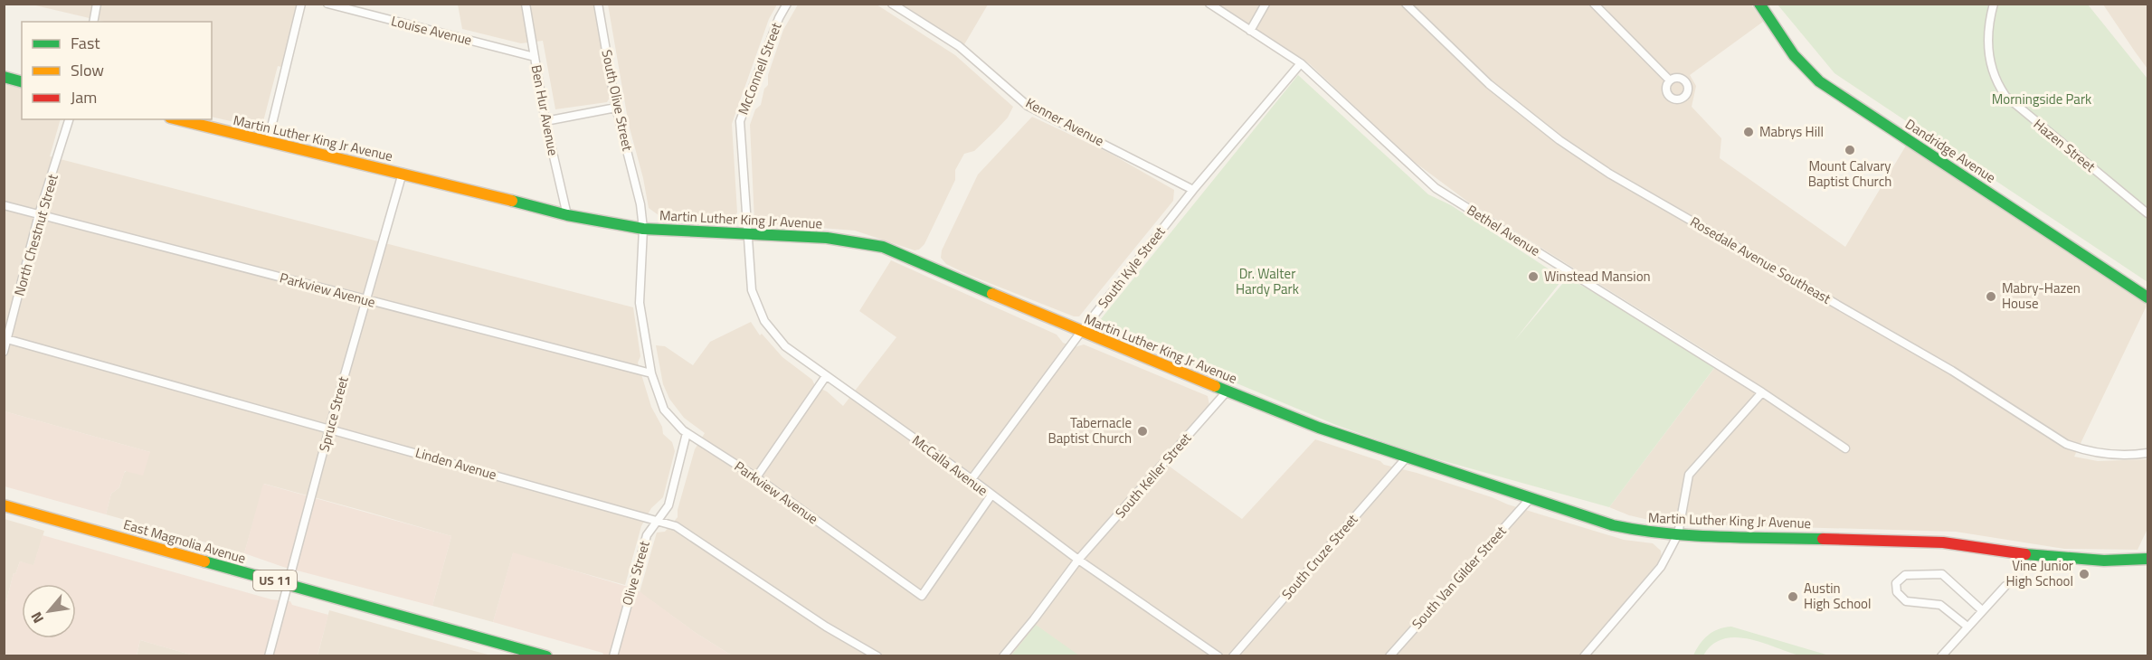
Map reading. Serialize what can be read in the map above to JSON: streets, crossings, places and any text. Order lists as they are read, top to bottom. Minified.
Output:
{"streets":{"main road":["Martin Luther King Jr Avenue","Dandridge Avenue","East Magnolia Avenue","US 11"],"street":["Louise Avenue","McConnell Street","South Olive Street","Ben Hur Avenue","Kenner Avenue","Hazen Street","Bethel Avenue","North Chestnut Street","Rosedale Avenue Southeast","South Kyle Street","Parkview Avenue","Spruce Street","Linden Avenue","McCalla Avenue","South Keller Street","South Cruze Street","Olive Street","South Van Gilder Street"]},"crossings":[["Louise Avenue","Ben Hur Avenue"],["McConnell Street","Martin Luther King Jr Avenue"],["McConnell Street","McCalla Avenue"],["South Olive Street","Martin Luther King Jr Avenue"],["South Olive Street","Parkview Avenue"],["Ben Hur Avenue","Martin Luther King Jr Avenue"],["Kenner Avenue","South Kyle Street"],["Martin Luther King Jr Avenue","South Kyle Street"],["Martin Luther King Jr Avenue","Parkview Avenue"],["Martin Luther King Jr Avenue","Spruce Street"],["Martin Luther King Jr Avenue","McCalla Avenue"],["Martin Luther King Jr Avenue","South Keller Street"],["Martin Luther King Jr Avenue","South Cruze Street"],["Martin Luther King Jr Avenue","South Van Gilder Street"],["Bethel Avenue","South Kyle Street"],["North Chestnut Street","Parkview Avenue"],["North Chestnut Street","Linden Avenue"],["South Kyle Street","McCalla Avenue"],["Parkview Avenue","Spruce Street"],["Parkview Avenue","McCalla Avenue"],["Parkview Avenue","Olive Street"],["Spruce Street","Linden Avenue"],["Spruce Street","East Magnolia Avenue"],["Linden Avenue","Olive Street"],["McCalla Avenue","South Keller Street"]],"parks":["Morningside Park","Dr. Walter Hardy Park"],"places":["Mabrys Hill","Mount Calvary Baptist Church","Winstead Mansion","Mabry-Hazen House","Tabernacle Baptist Church","Vine Junior High School","Austin High School"],"legend":["Fast","Slow","Jam"],"north":"bottom left"}
